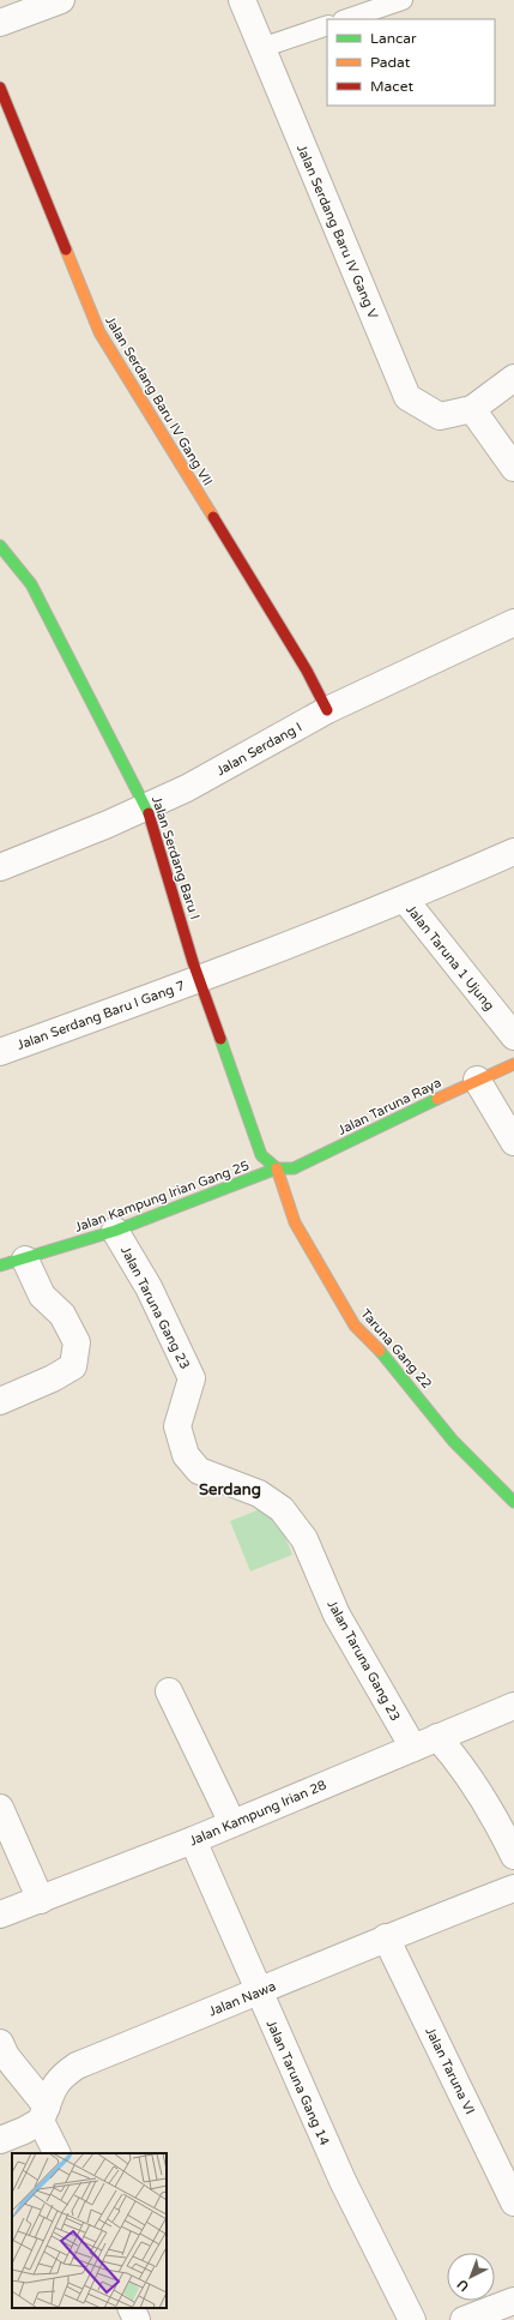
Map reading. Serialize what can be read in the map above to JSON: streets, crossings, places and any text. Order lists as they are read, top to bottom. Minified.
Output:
{"streets":{"street":["Jalan Serdang Baru IV Gang V","Jalan Serdang Baru IV Gang VII","Jalan Serdang I","Jalan Serdang Baru I","Jalan Taruna 1 Ujung","Jalan Serdang Baru I Gang 7","Jalan Taruna Raya","Jalan Kampung Irian Gang 25","Jalan Taruna Gang 23","Taruna Gang 22","Jalan Kampung Irian 28","Jalan Nawa","Jalan Taruna VI","Jalan Taruna Gang 14"]},"crossings":[["Jalan Serdang Baru IV Gang VII","Jalan Serdang I"],["Jalan Serdang I","Jalan Serdang Baru I"],["Jalan Serdang Baru I","Jalan Serdang Baru I Gang 7"],["Jalan Serdang Baru I","Jalan Taruna Raya"],["Jalan Serdang Baru I","Jalan Kampung Irian Gang 25"],["Jalan Serdang Baru I","Taruna Gang 22"],["Jalan Taruna 1 Ujung","Jalan Serdang Baru I Gang 7"],["Jalan Taruna Raya","Jalan Kampung Irian Gang 25"],["Jalan Taruna Raya","Taruna Gang 22"],["Jalan Kampung Irian Gang 25","Jalan Taruna Gang 23"],["Jalan Kampung Irian Gang 25","Taruna Gang 22"],["Jalan Taruna Gang 23","Jalan Kampung Irian 28"],["Jalan Kampung Irian 28","Jalan Taruna Gang 14"],["Jalan Nawa","Jalan Taruna VI"],["Jalan Nawa","Jalan Taruna Gang 14"]],"districts":["Serdang"],"legend":["Lancar","Padat","Macet"],"north":"bottom left"}
